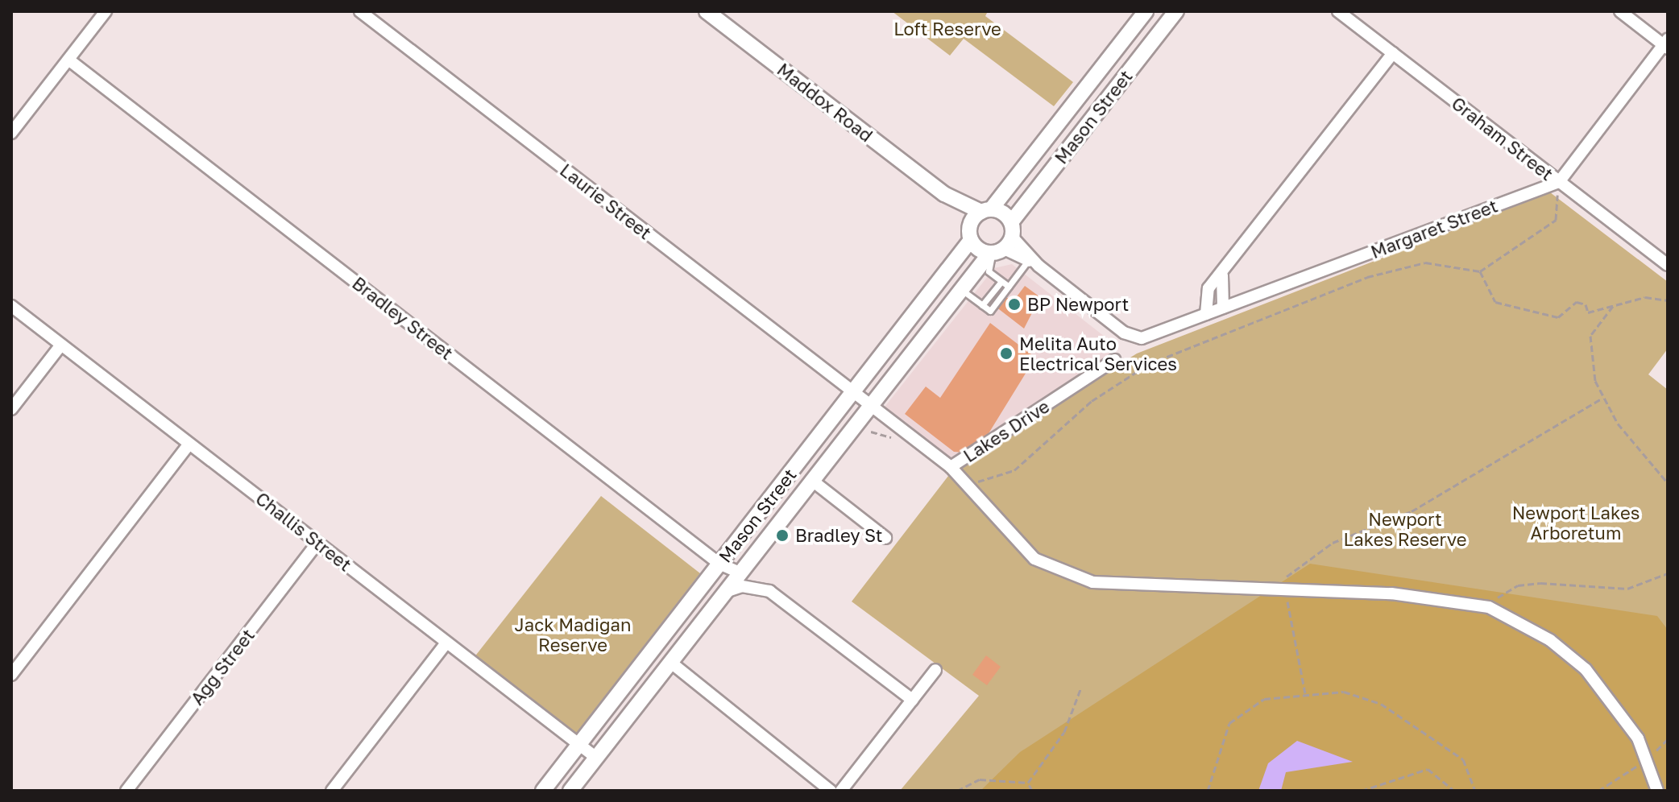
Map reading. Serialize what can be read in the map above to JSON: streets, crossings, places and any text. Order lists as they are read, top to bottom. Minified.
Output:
{"streets":{"street":["Maddox Road","Mason Street","Graham Street","Laurie Street","Margaret Street","Bradley Street","Lakes Drive","Challis Street","Agg Street"]},"crossings":[["Maddox Road","Mason Street"],["Mason Street","Laurie Street"],["Mason Street","Bradley Street"],["Mason Street","Lakes Drive"],["Mason Street","Challis Street"],["Graham Street","Margaret Street"],["Laurie Street","Lakes Drive"],["Challis Street","Agg Street"]],"parks":["Loft Reserve","Newport Lakes Arboretum","Newport Lakes Reserve","Jack Madigan Reserve"],"places":["BP Newport","Melita Auto Electrical Services","Bradley St"]}
